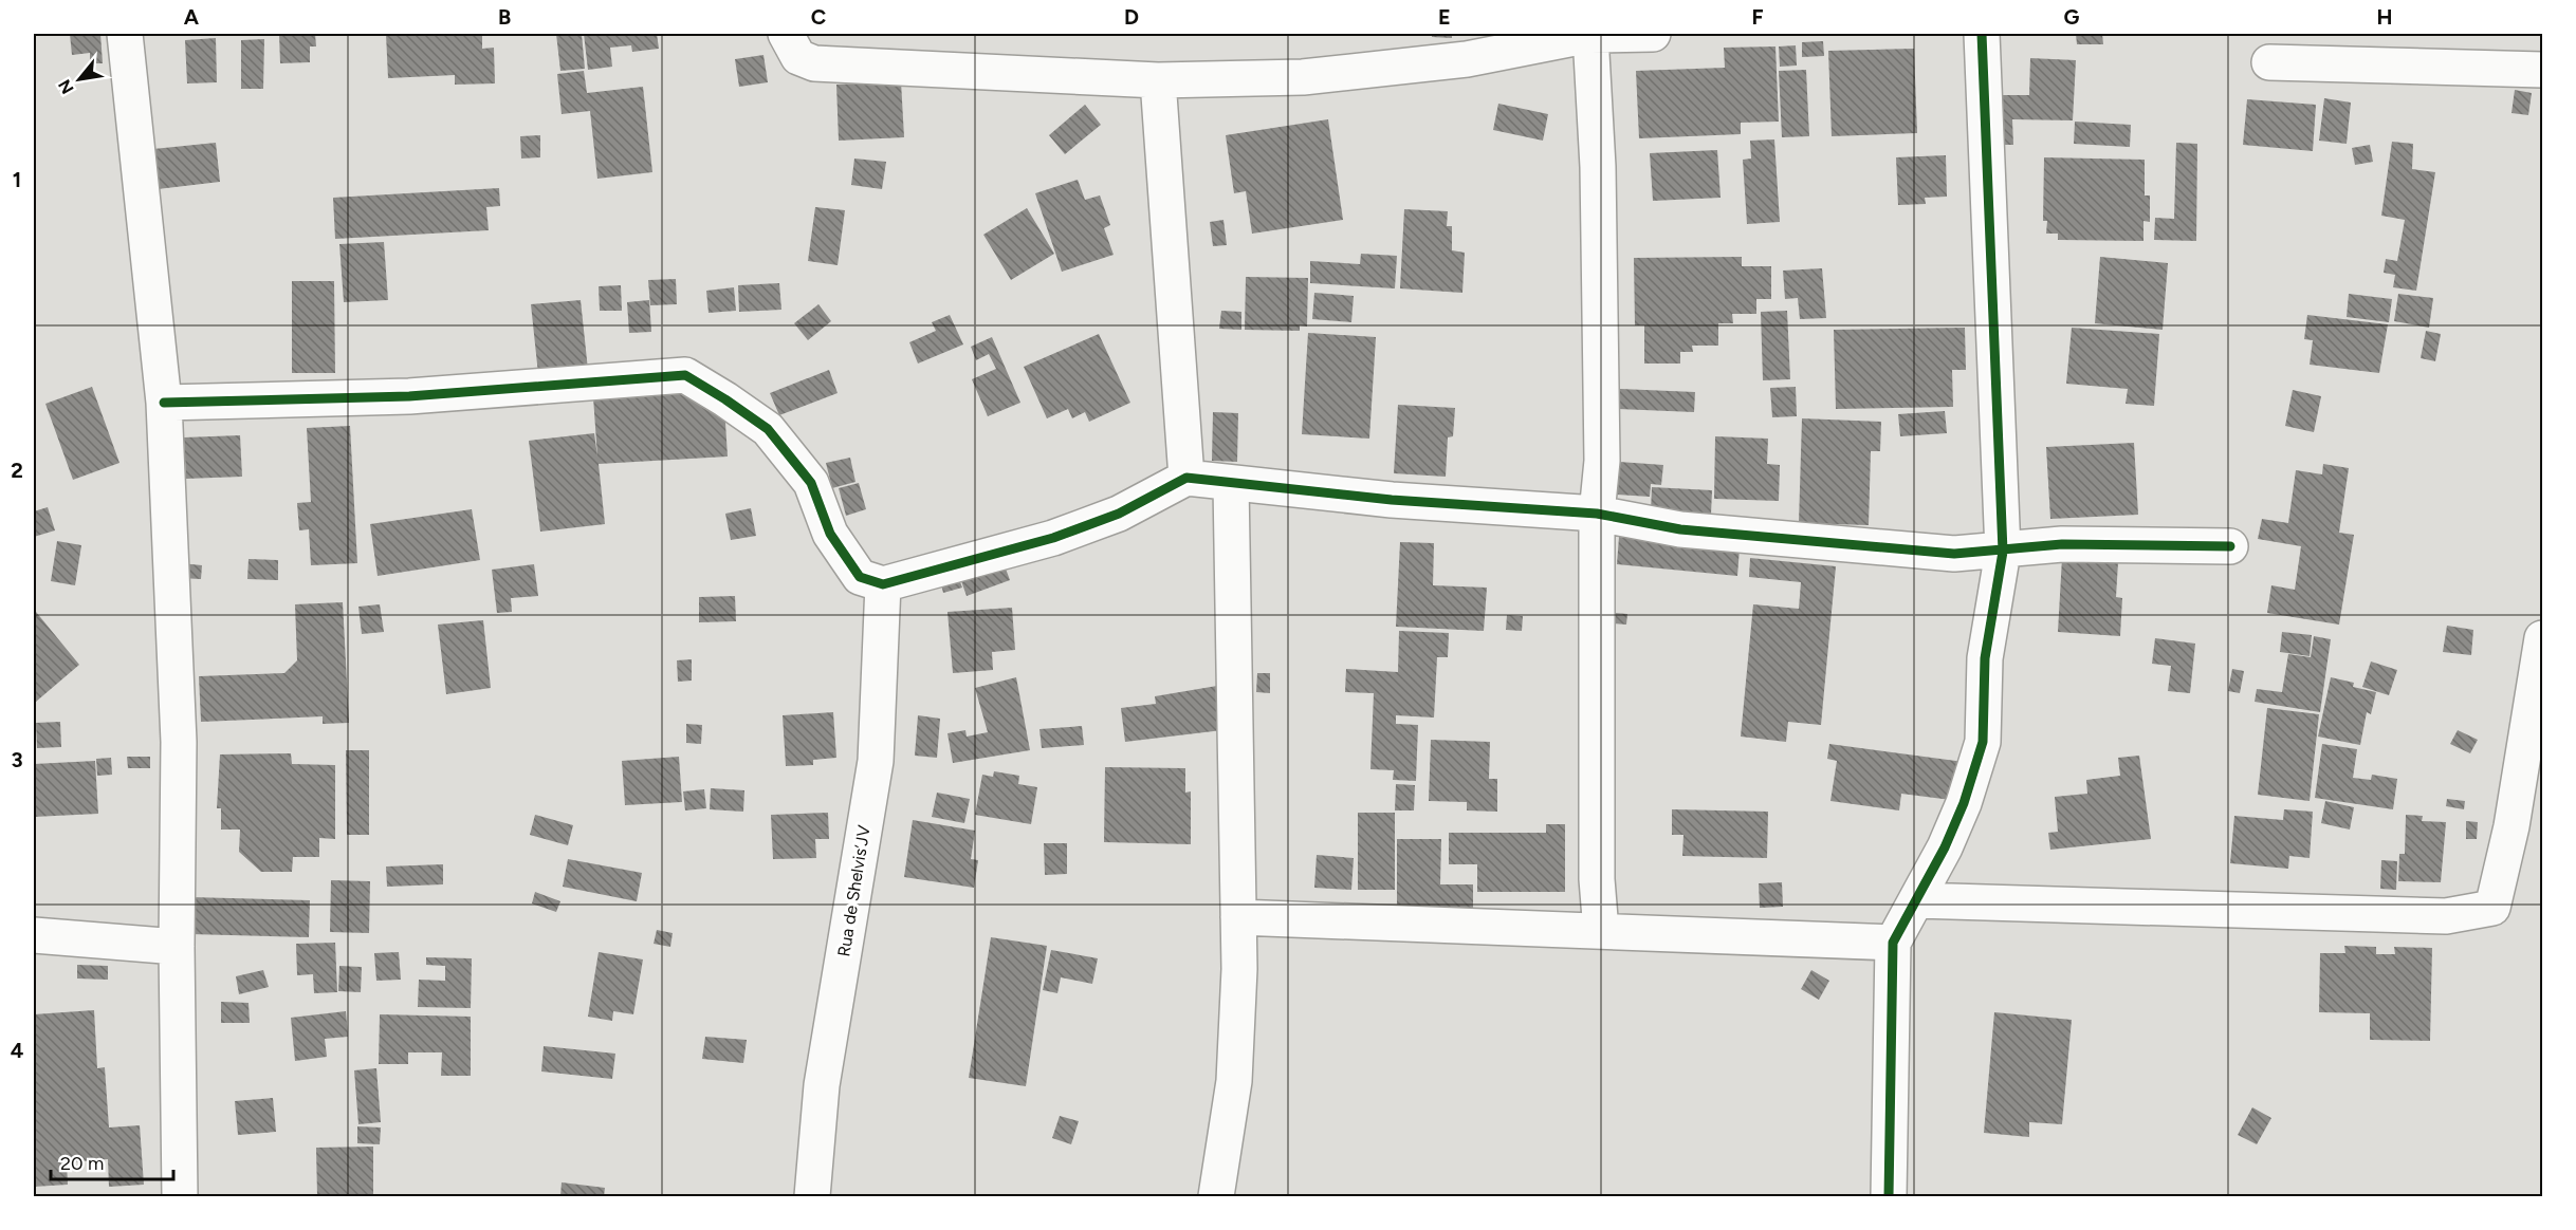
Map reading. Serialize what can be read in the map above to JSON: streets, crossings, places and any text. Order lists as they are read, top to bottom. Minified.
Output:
{"streets":{"street":["Rua de Shelvis’JV"]},"scale_bar":"20 m","north":"bottom left","grid":{"columns":["A","B","C","D","E","F","G","H"],"rows":["1","2","3","4"]}}
